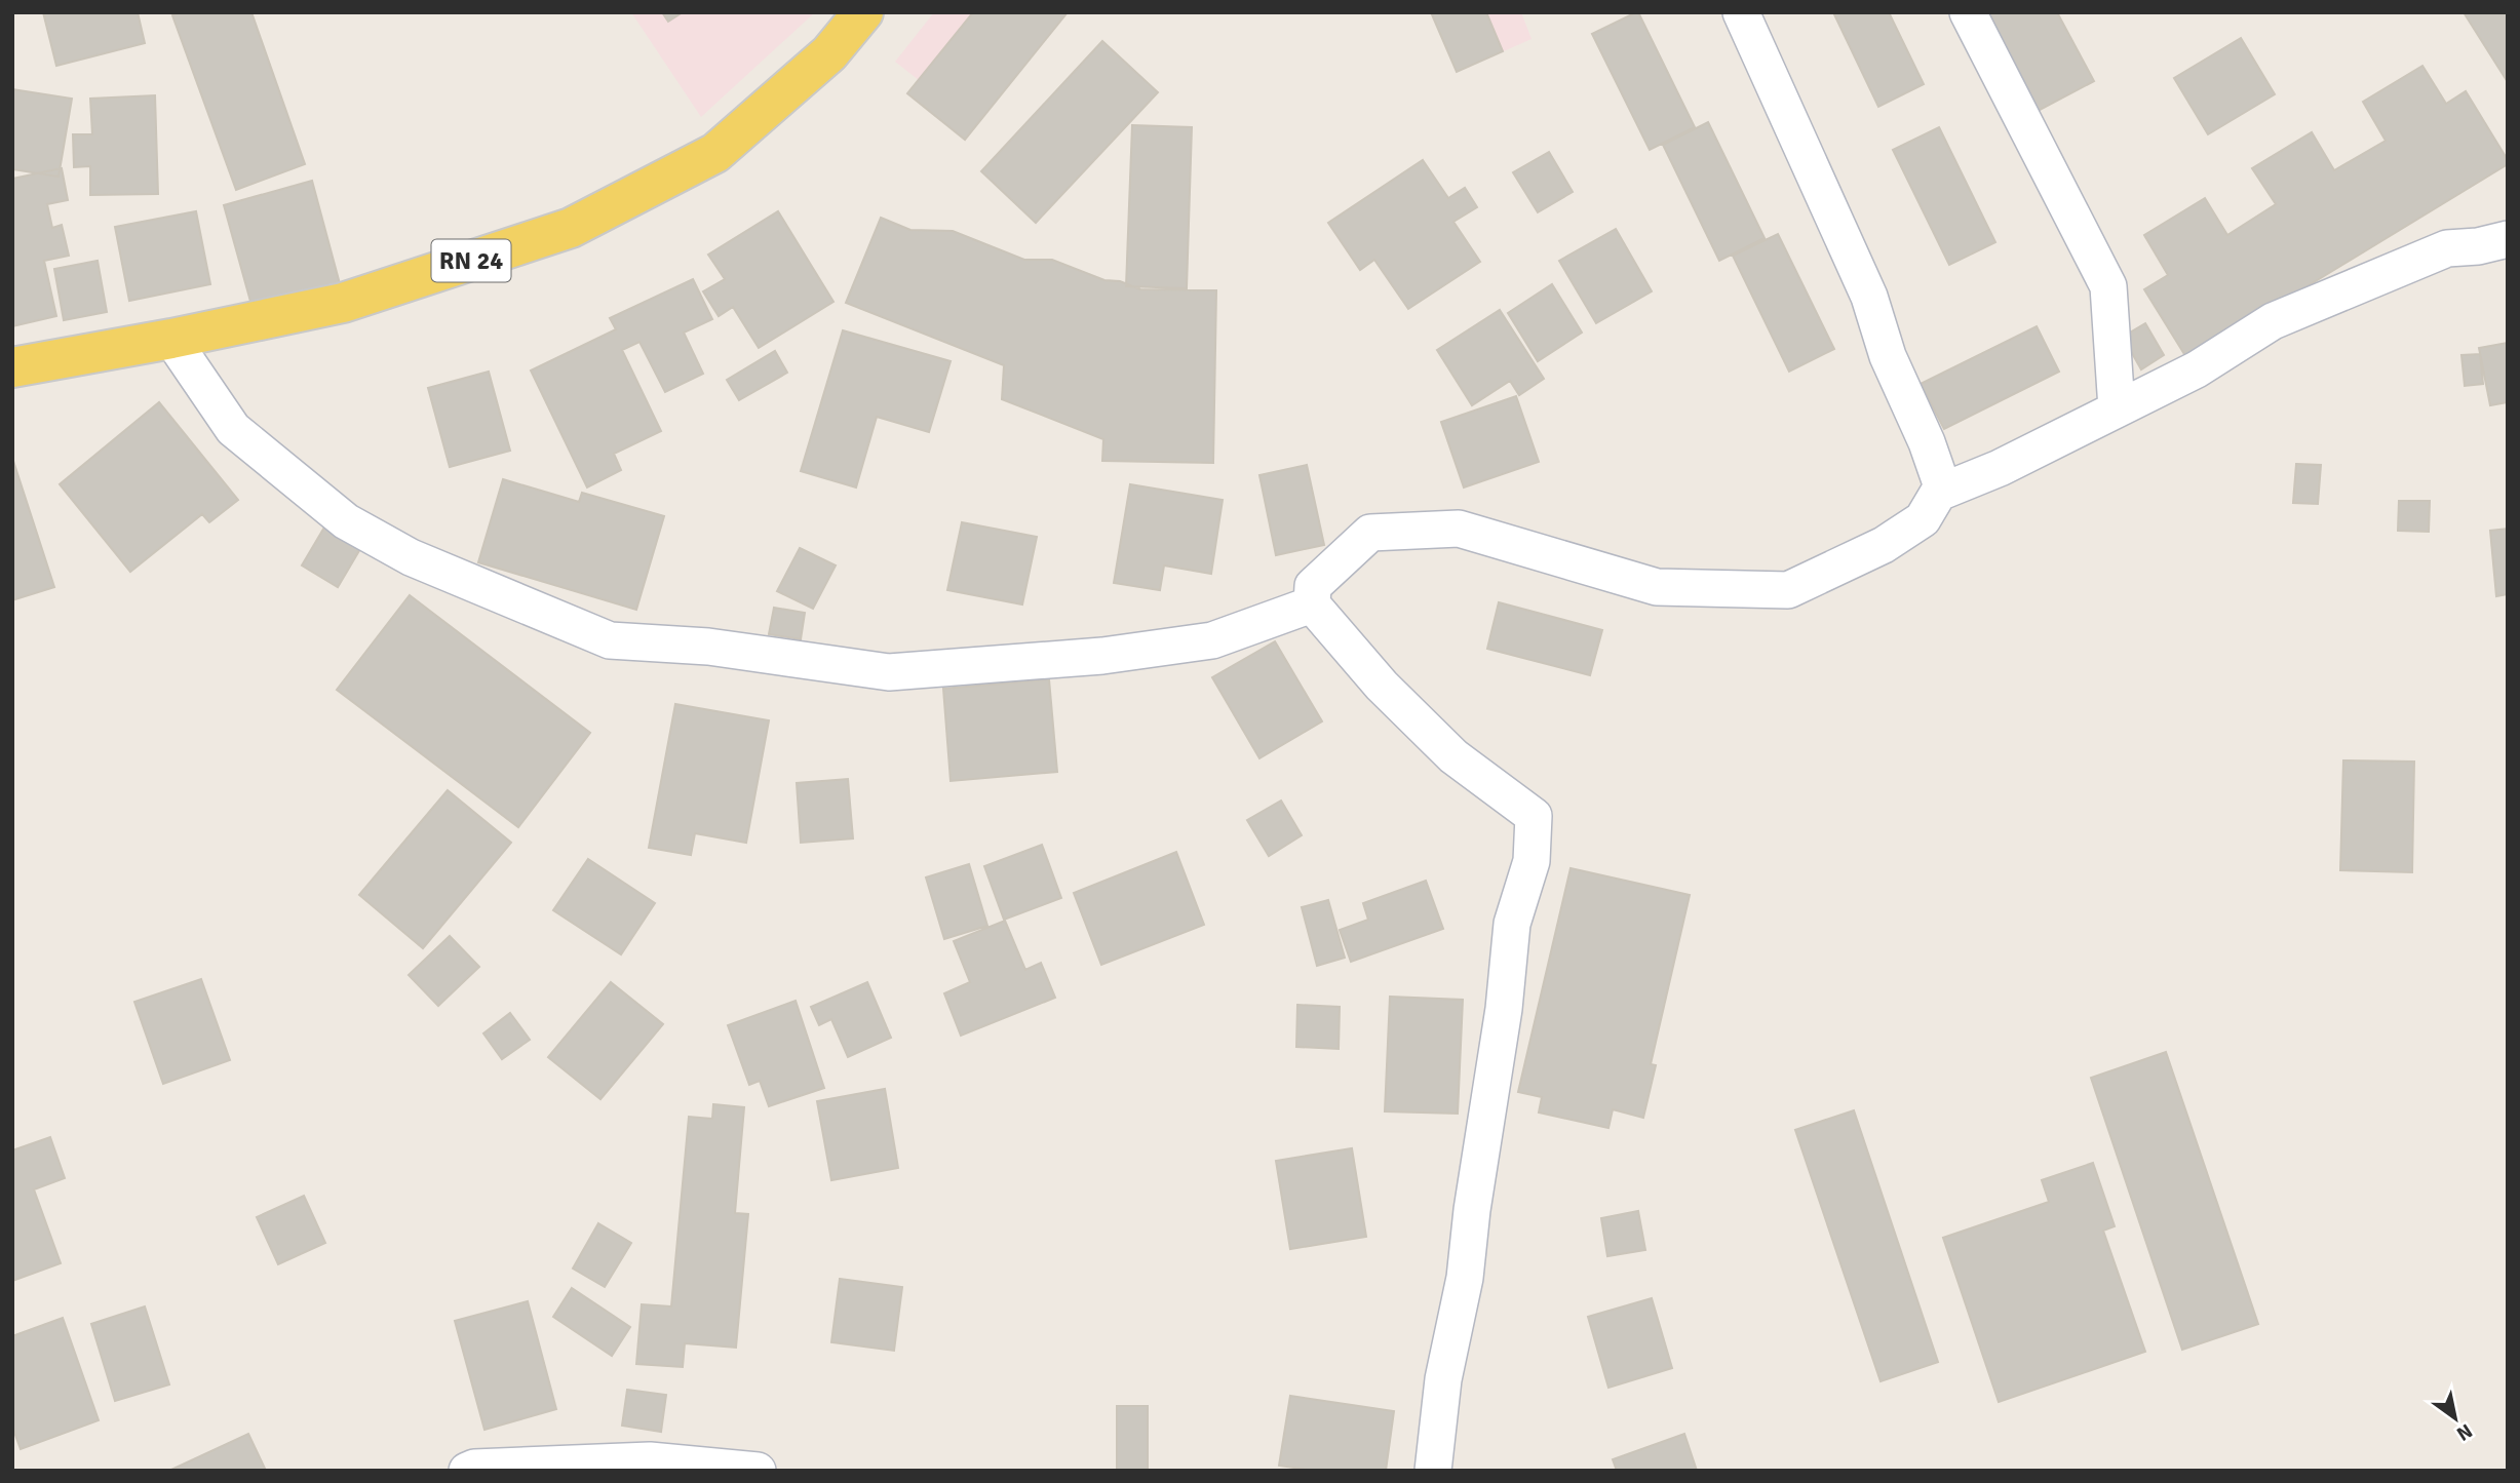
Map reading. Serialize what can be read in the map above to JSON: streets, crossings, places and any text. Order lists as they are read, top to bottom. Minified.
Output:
{"streets":{"main road":["RN 24"]},"north":"bottom right"}
